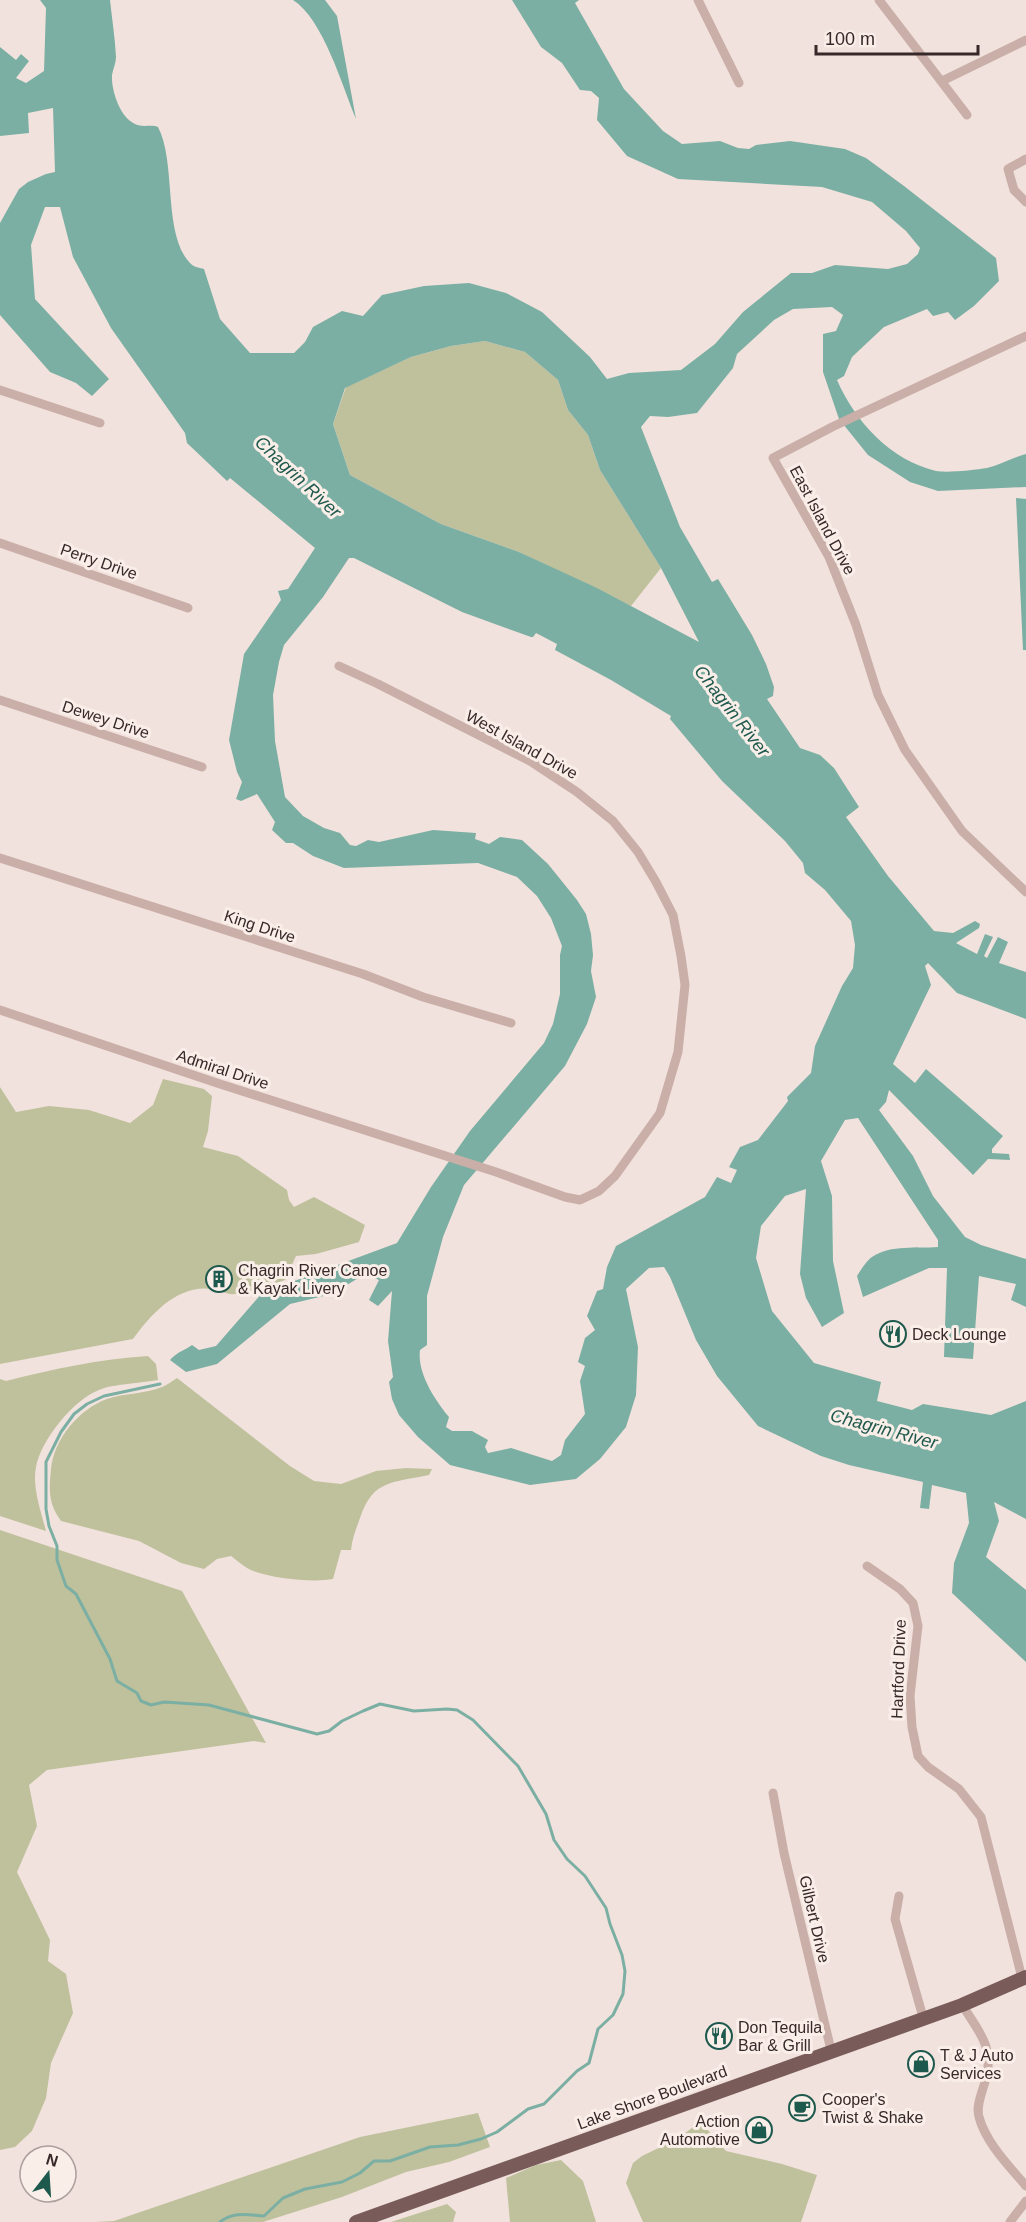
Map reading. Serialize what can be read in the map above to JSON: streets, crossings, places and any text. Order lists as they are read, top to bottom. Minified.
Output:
{"streets":{"main road":["Lake Shore Boulevard"],"street":["East Island Drive","Perry Drive","Dewey Drive","West Island Drive","King Drive","Admiral Drive","Hartford Drive","Gilbert Drive"]},"crossings":[["West Island Drive","Admiral Drive"],["Hartford Drive","Lake Shore Boulevard"],["Gilbert Drive","Lake Shore Boulevard"]],"water":["Chagrin River"],"places":{"building":["Chagrin River Canoe & Kayak Livery"],"restaurant":["Deck Lounge","Don Tequila Bar & Grill"],"shop":["T & J Auto Services","Action Automotive"],"cafe":["Cooper's Twist & Shake"]},"scale_bar":"100 m","north":"top"}
